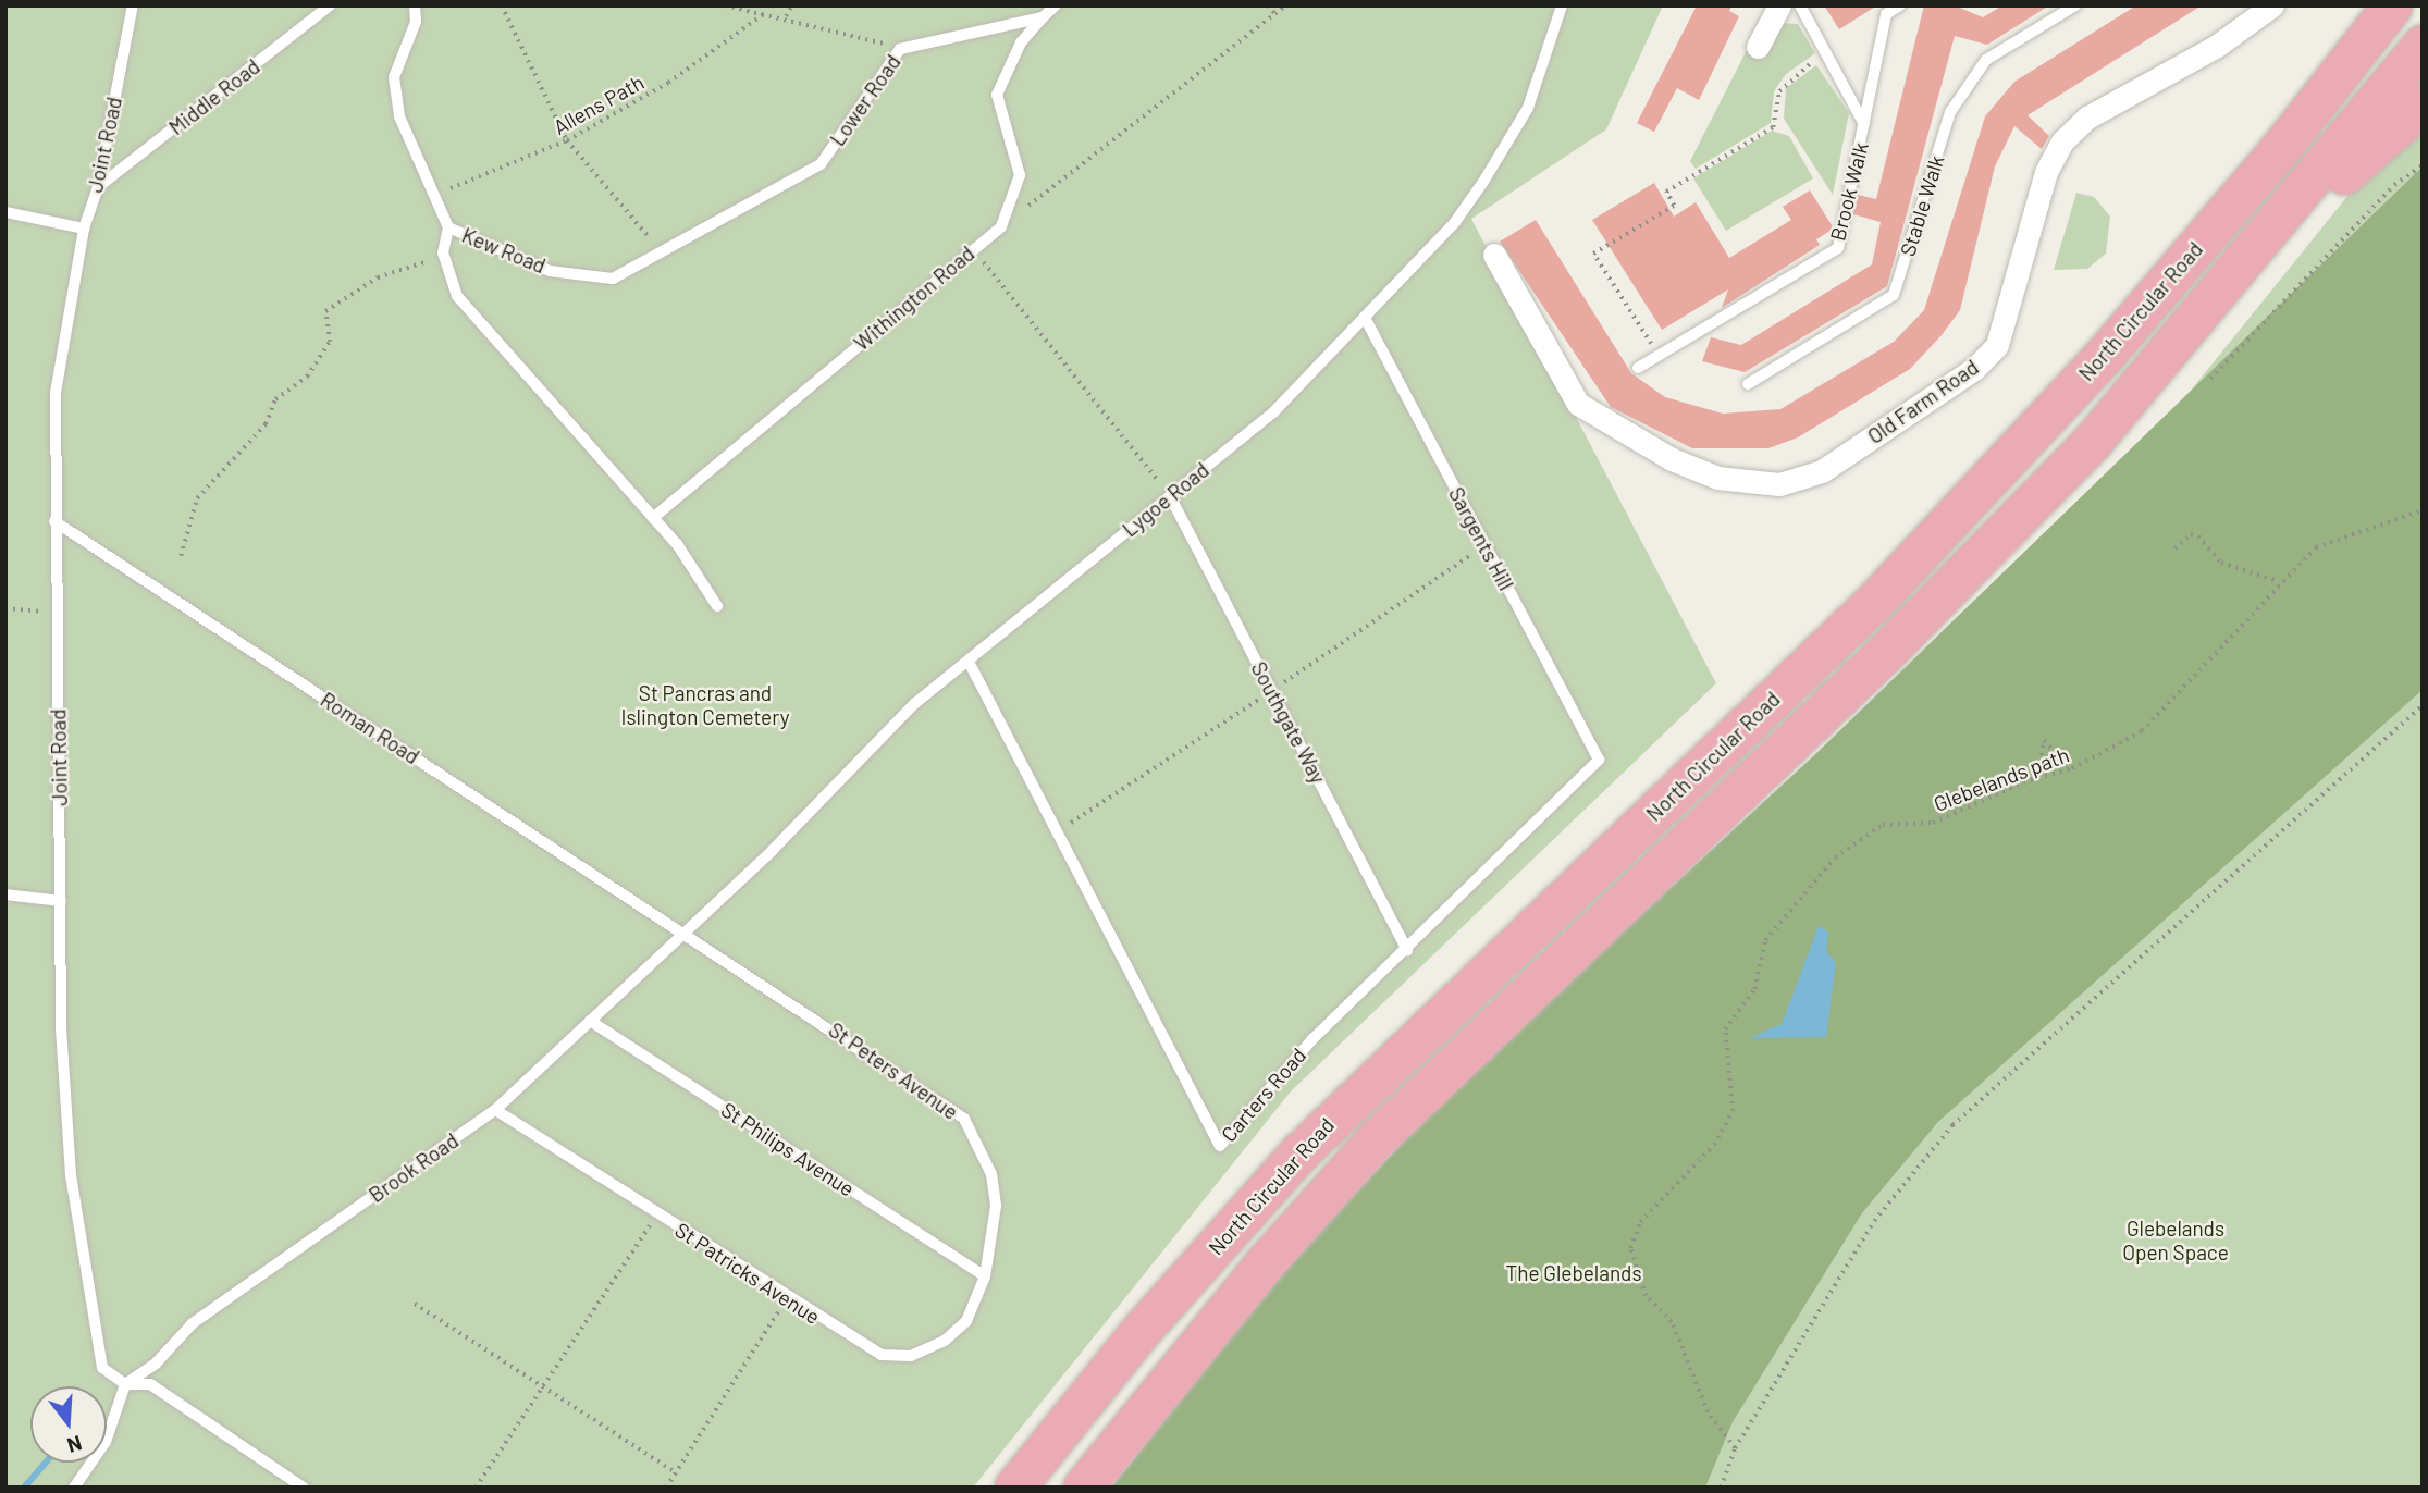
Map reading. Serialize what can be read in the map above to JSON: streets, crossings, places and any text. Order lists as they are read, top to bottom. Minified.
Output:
{"streets":{"highway":["North Circular Road"],"street":["Old Farm Road"],"lane":["Middle Road","Lower Road","Joint Road","Brook Walk","Stable Walk","Kew Road","Withington Road","Lygoe Road","Sargents Hill","Southgate Way","Roman Road","St Peters Avenue","Carters Road","St Philips Avenue","Brook Road","St Patricks Avenue"],"path":["Allens Path","Glebelands path"]},"crossings":[["Middle Road","Joint Road"],["Lower Road","Kew Road"],["Allens Path","Kew Road"],["Joint Road","Roman Road"],["Joint Road","Brook Road"],["Lygoe Road","Sargents Hill"],["Lygoe Road","Southgate Way"],["Lygoe Road","Roman Road"],["Lygoe Road","St Peters Avenue"],["Lygoe Road","Carters Road"],["Lygoe Road","Brook Road"],["Sargents Hill","Carters Road"],["Southgate Way","Carters Road"],["Roman Road","St Peters Avenue"],["Roman Road","Brook Road"],["St Peters Avenue","St Philips Avenue"],["St Peters Avenue","Brook Road"],["St Peters Avenue","St Patricks Avenue"],["St Philips Avenue","Brook Road"],["St Philips Avenue","St Patricks Avenue"],["Brook Road","St Patricks Avenue"]],"parks":["St Pancras and Islington Cemetery","Glebelands Open Space","The Glebelands"],"north":"bottom"}
